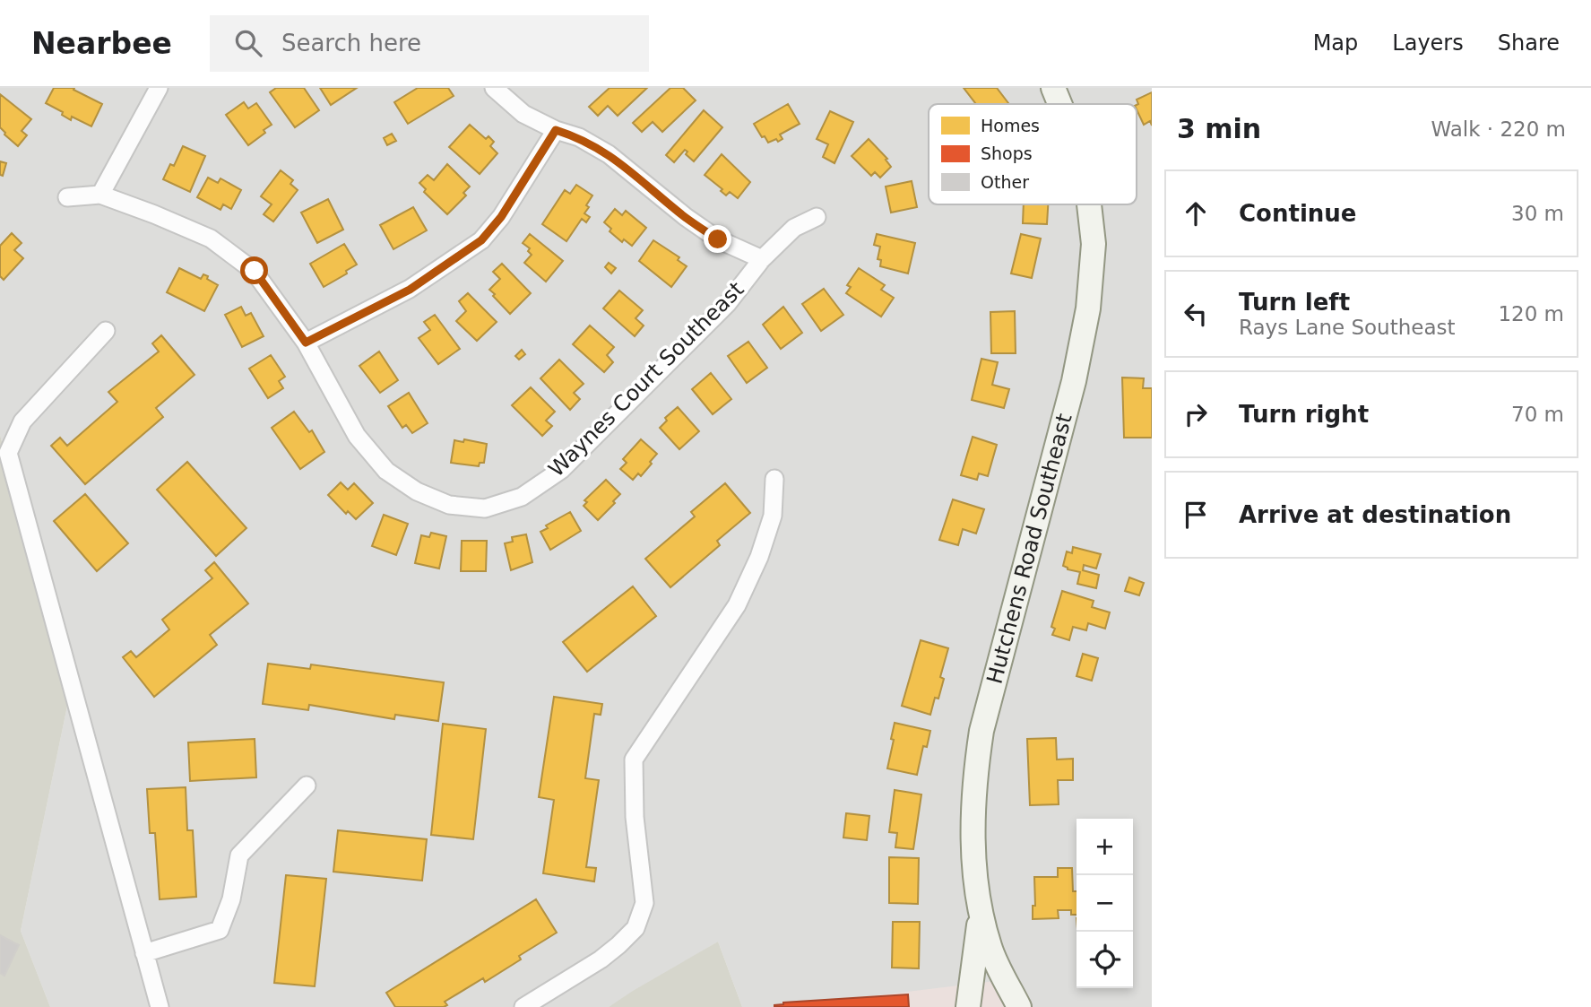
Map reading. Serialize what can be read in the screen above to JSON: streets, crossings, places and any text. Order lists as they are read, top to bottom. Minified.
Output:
{"streets":{"street":["Waynes Court Southeast","Hutchens Road Southeast"]},"legend":["Homes","Shops","Other"],"page":{"header":"Nearbee","search":"Search here","nav":["Map","Layers","Share"],"heading":["3 min","Walk · 220 m"],"list":[["Continue","30 m"],["Turn left","Rays Lane Southeast","120 m"],["Turn right","70 m"],"Arrive at destination"],"map_buttons":["+","−"]}}
